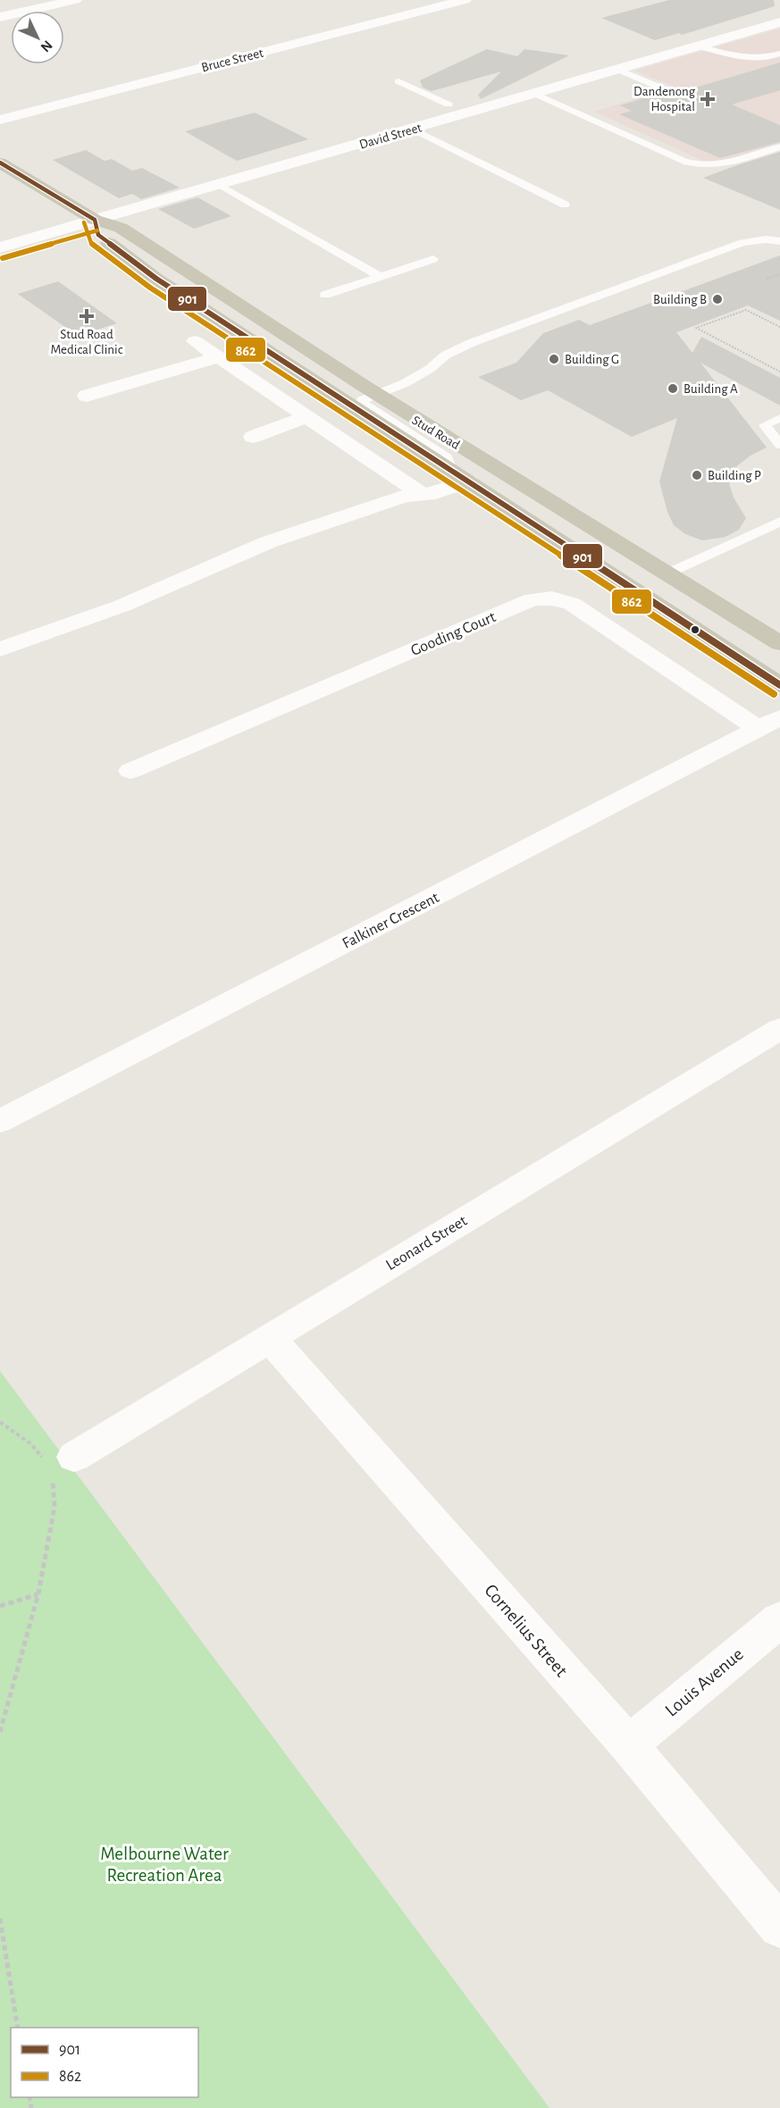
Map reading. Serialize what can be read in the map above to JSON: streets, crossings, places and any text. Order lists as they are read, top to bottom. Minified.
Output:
{"streets":{"highway":["Stud Road"],"street":["Bruce Street","David Street","Gooding Court","Falkiner Crescent","Leonard Street","Cornelius Street","Louis Avenue"]},"crossings":[["David Street","Stud Road"],["Gooding Court","Falkiner Crescent"],["Leonard Street","Cornelius Street"],["Cornelius Street","Louis Avenue"]],"parks":["Melbourne Water Recreation Area"],"places":{"health":["Dandenong Hospital","Stud Road Medical Clinic"],"other":["Building B","Building G","Building A","Building P"]},"lines":["transit line 901","transit line 862"],"legend":["901","862"],"north":"bottom right"}
